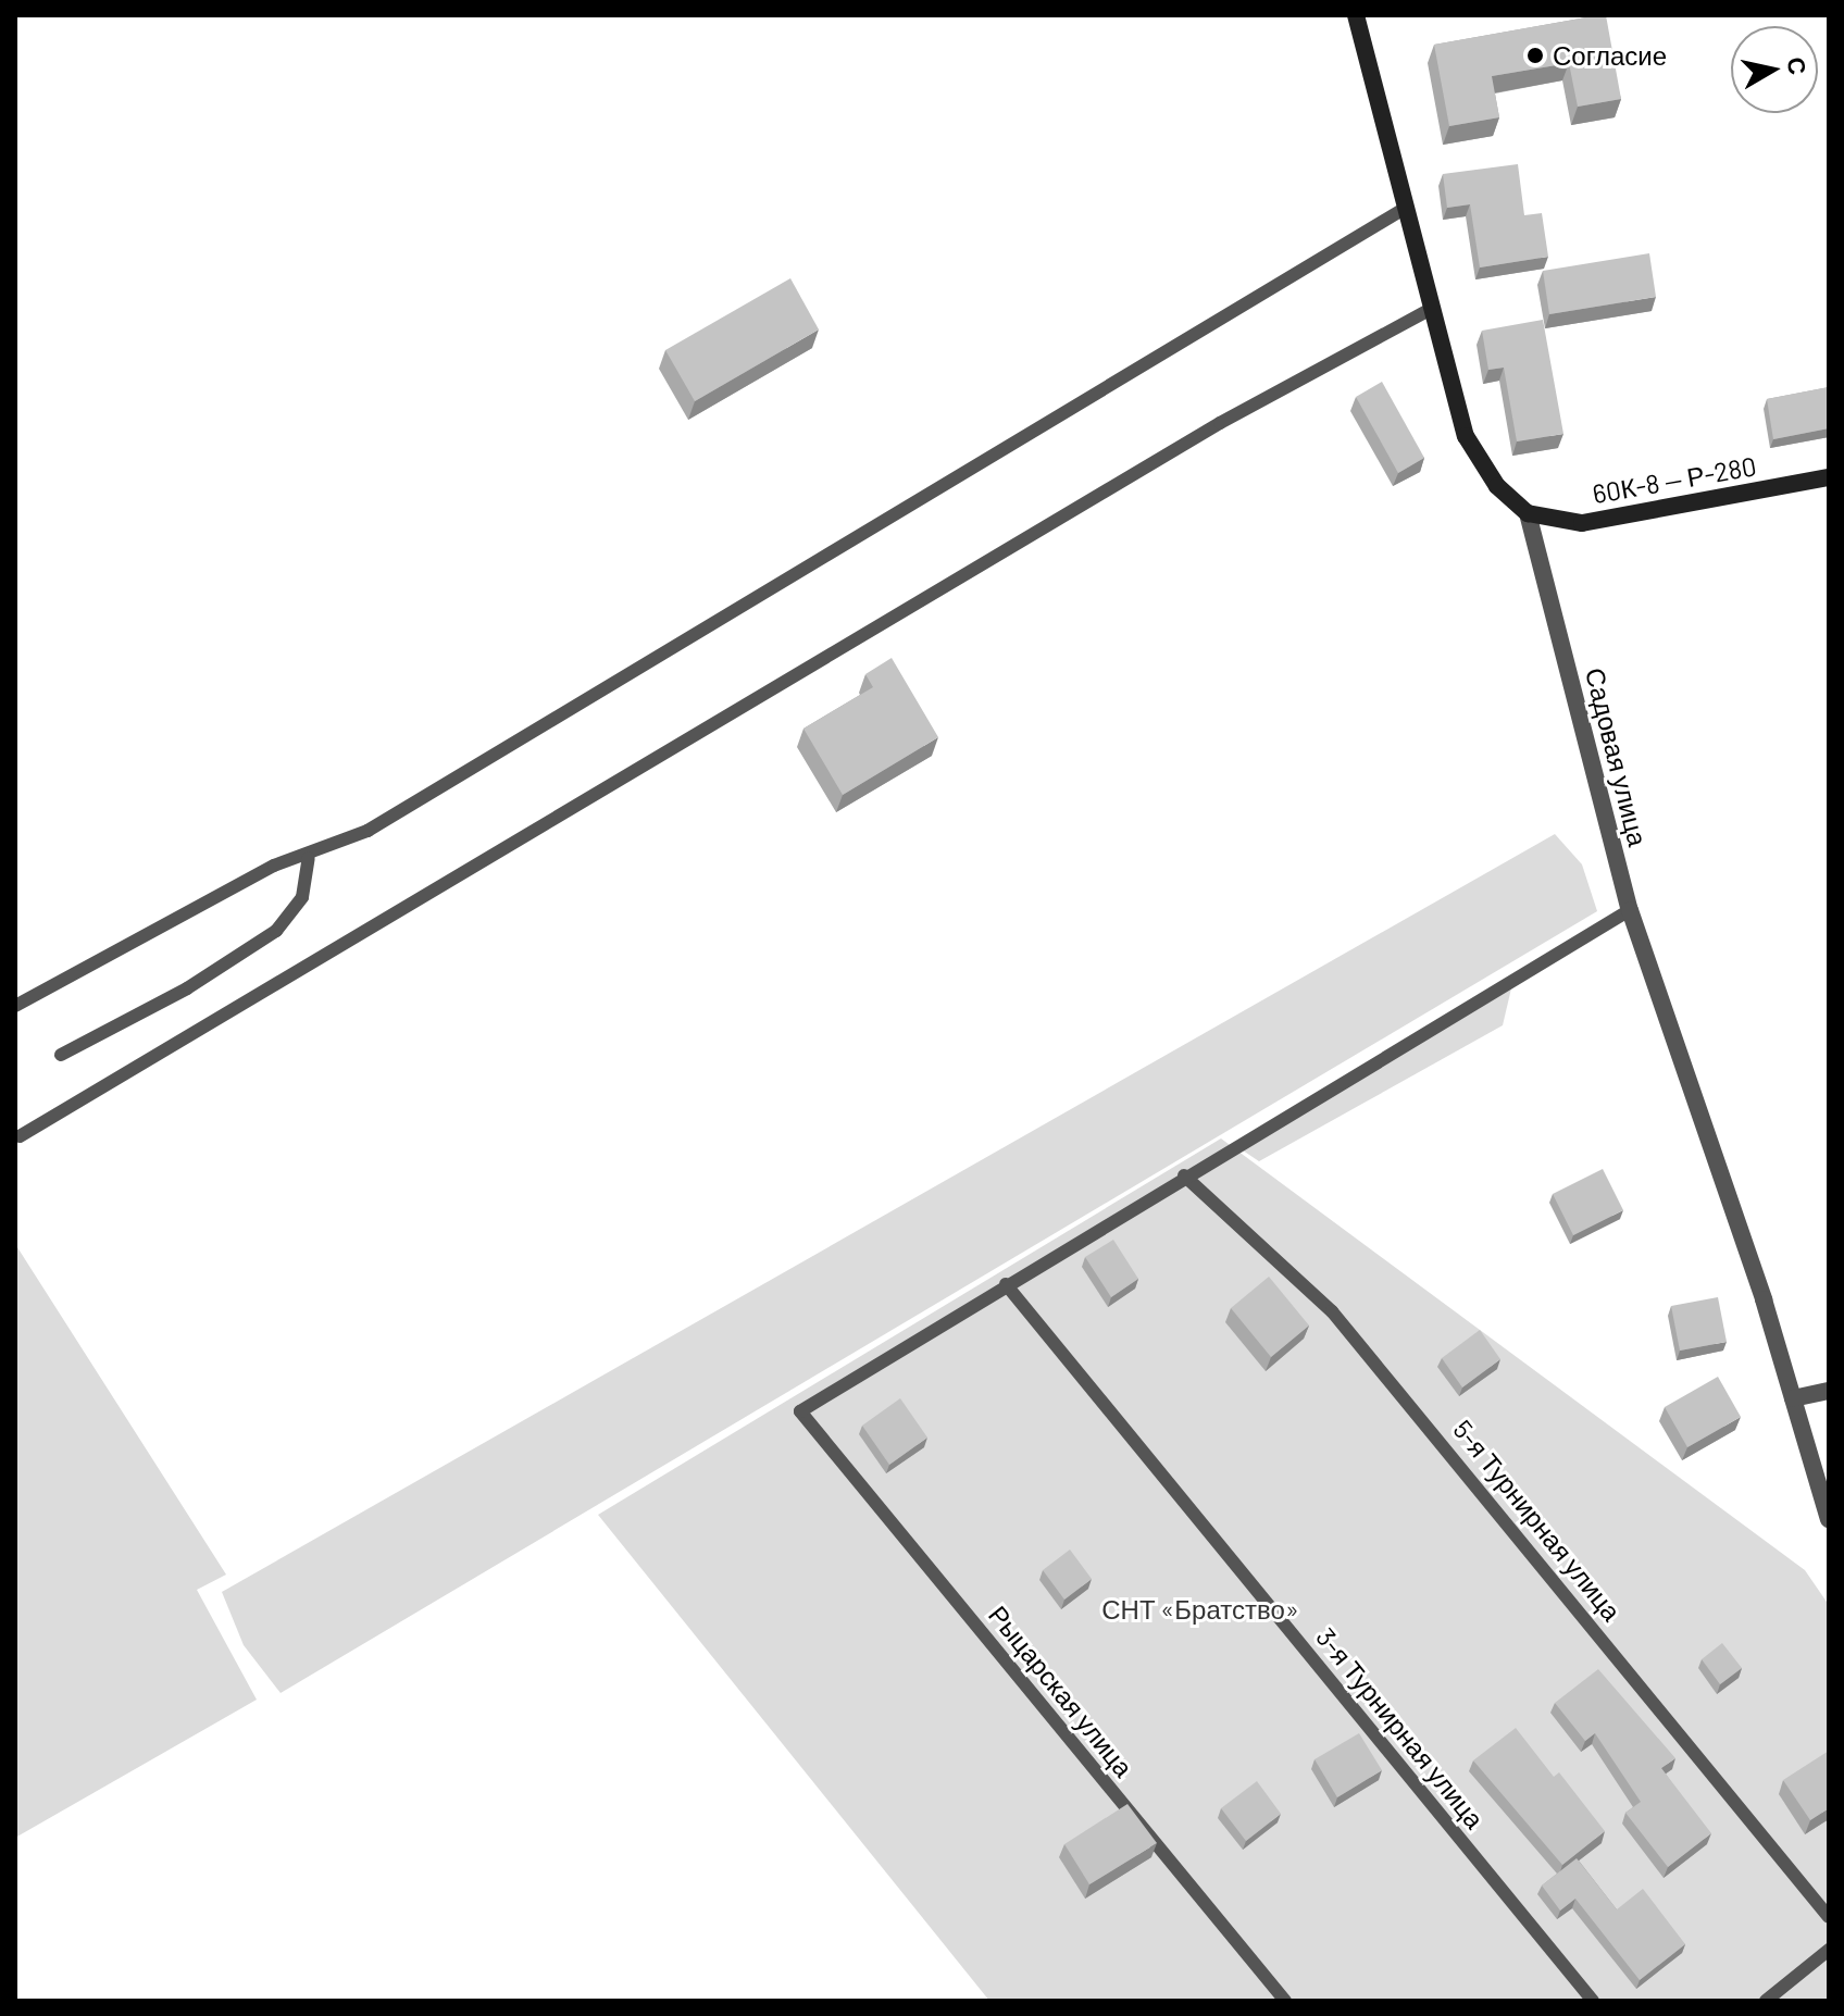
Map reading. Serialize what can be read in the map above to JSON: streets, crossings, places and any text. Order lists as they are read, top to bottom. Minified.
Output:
{"streets":{"street":["60К-8 — Р-280","Садовая улица"],"lane":["5-я Турнирная улица","Рыцарская улица","3-я Турнирная улица"]},"crossings":[["60К-8 — Р-280","Садовая улица"],["Рыцарская улица","3-я Турнирная улица"]],"parks":["СНТ «Братство»"],"places":["Согласие"],"north":"right"}
